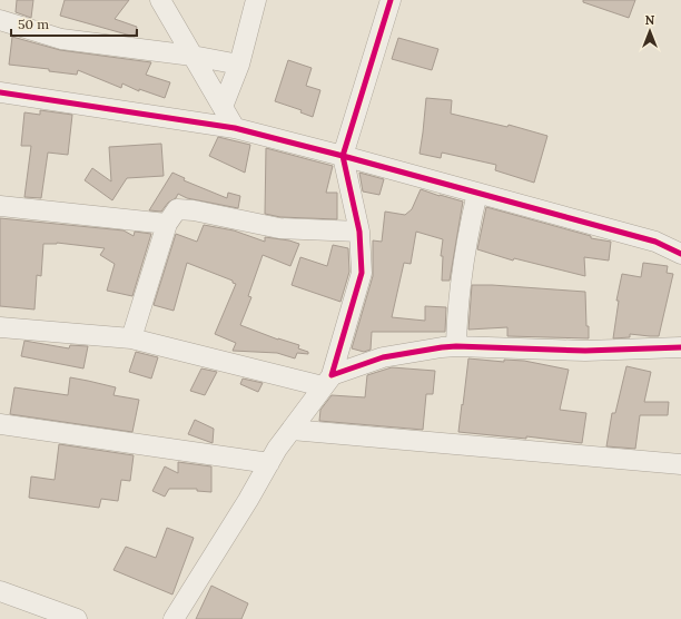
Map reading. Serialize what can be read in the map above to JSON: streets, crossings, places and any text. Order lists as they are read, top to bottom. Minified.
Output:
{"scale_bar":"50 m","north":"top"}
